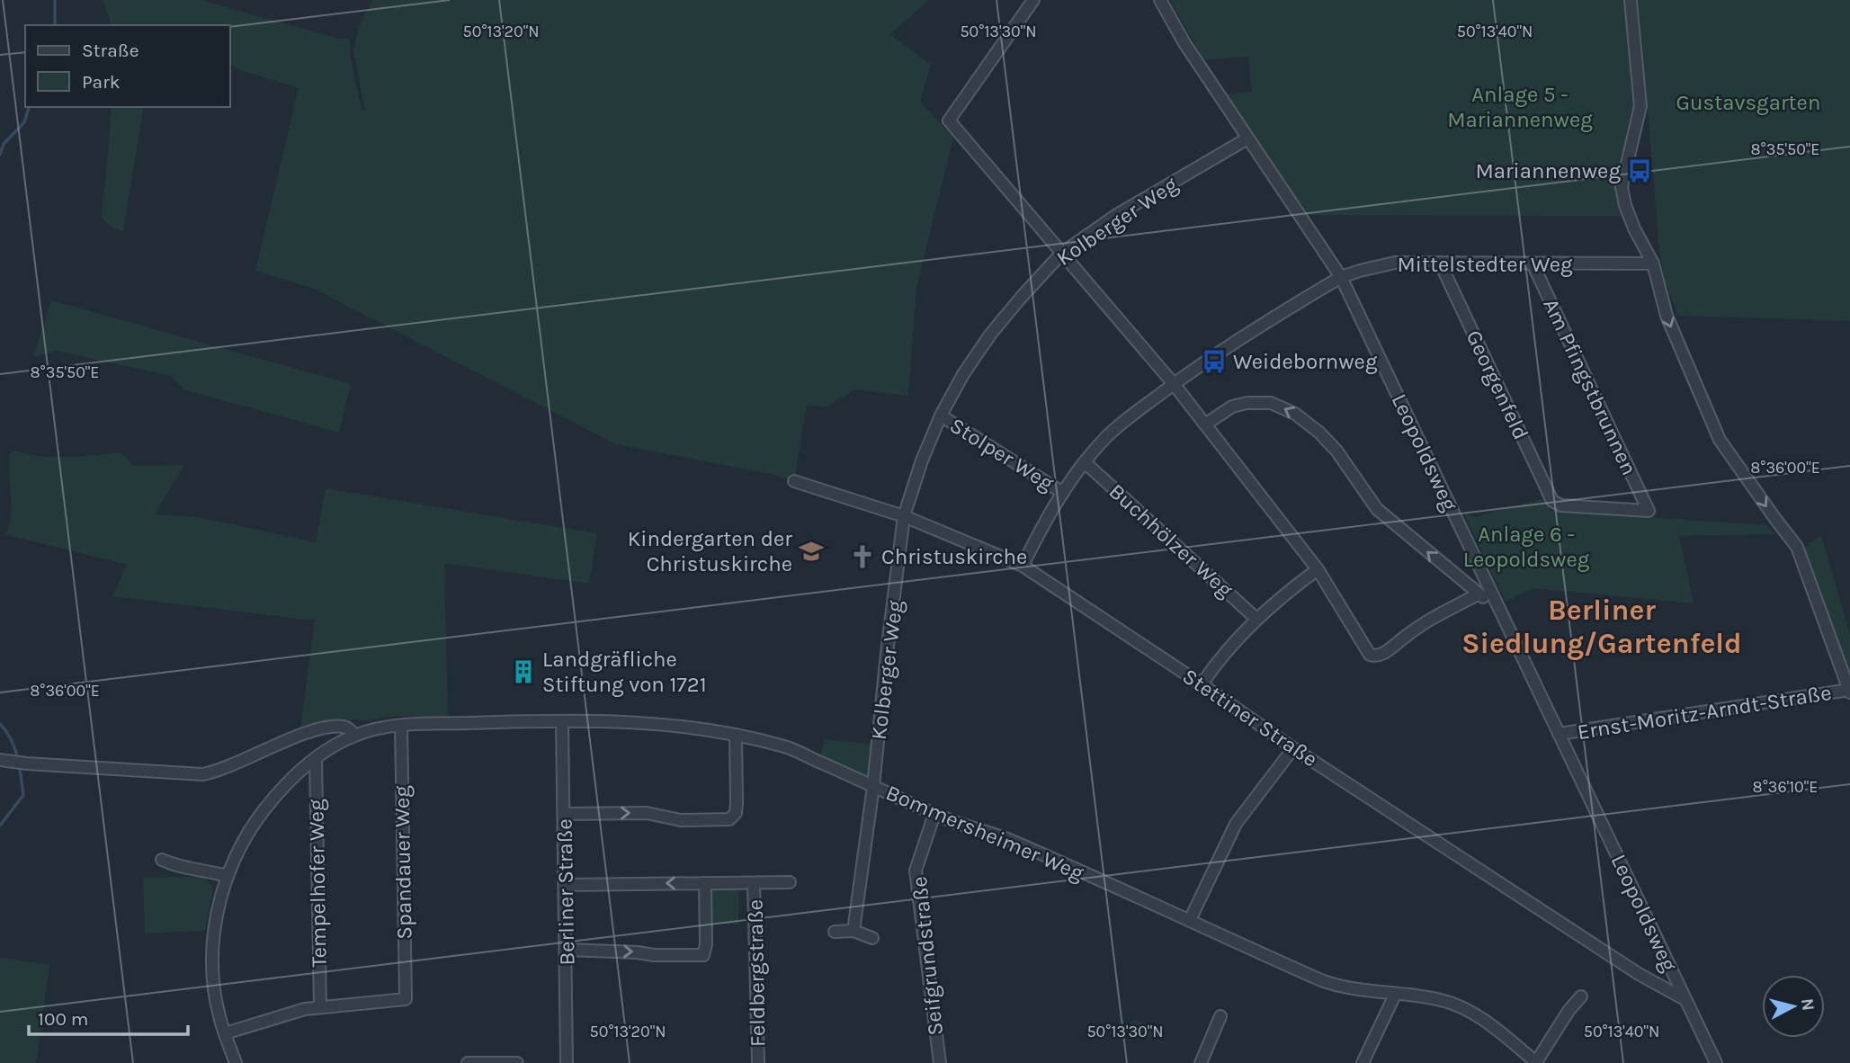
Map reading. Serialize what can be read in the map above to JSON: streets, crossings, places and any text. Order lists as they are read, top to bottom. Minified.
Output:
{"streets":{"street":["Kolberger Weg","Mittelstedter Weg","Georgenfeld","Am Pfingstbrunnen","Leopoldsweg","Stolper Weg","Buchhölzer Weg","Ernst-Moritz-Arndt-Straße","Stettiner Straße","Bommersheimer Weg","Spandauer Weg","Tempelhofer Weg","Berliner Straße","Seifgrundstraße","Feldbergstraße"]},"crossings":[["Kolberger Weg","Leopoldsweg"],["Kolberger Weg","Stolper Weg"],["Kolberger Weg","Stettiner Straße"],["Kolberger Weg","Bommersheimer Weg"],["Mittelstedter Weg","Georgenfeld"],["Mittelstedter Weg","Am Pfingstbrunnen"],["Mittelstedter Weg","Leopoldsweg"],["Mittelstedter Weg","Stolper Weg"],["Mittelstedter Weg","Buchhölzer Weg"],["Mittelstedter Weg","Stettiner Straße"],["Georgenfeld","Am Pfingstbrunnen"],["Leopoldsweg","Ernst-Moritz-Arndt-Straße"],["Leopoldsweg","Stettiner Straße"],["Bommersheimer Weg","Spandauer Weg"],["Bommersheimer Weg","Berliner Straße"],["Bommersheimer Weg","Seifgrundstraße"],["Spandauer Weg","Tempelhofer Weg"],["Berliner Straße","Feldbergstraße"]],"districts":["Berliner Siedlung/Gartenfeld"],"parks":["Anlage 5 - Mariannenweg","Gustavsgarten","Anlage 6 - Leopoldsweg"],"places":{"bus stop":["Mariannenweg","Weidebornweg"],"school or university":["Kindergarten der Christuskirche"],"church":["Christuskirche"],"building":["Landgräfliche Stiftung von 1721"]},"legend":["Straße","Park"],"scale_bar":"100 m","north":"right","coordinates":["50°13'20\"N","50°13'30\"N","50°13'40\"N","8°35'50\"E","8°36'00\"E","8°36'10\"E"]}
